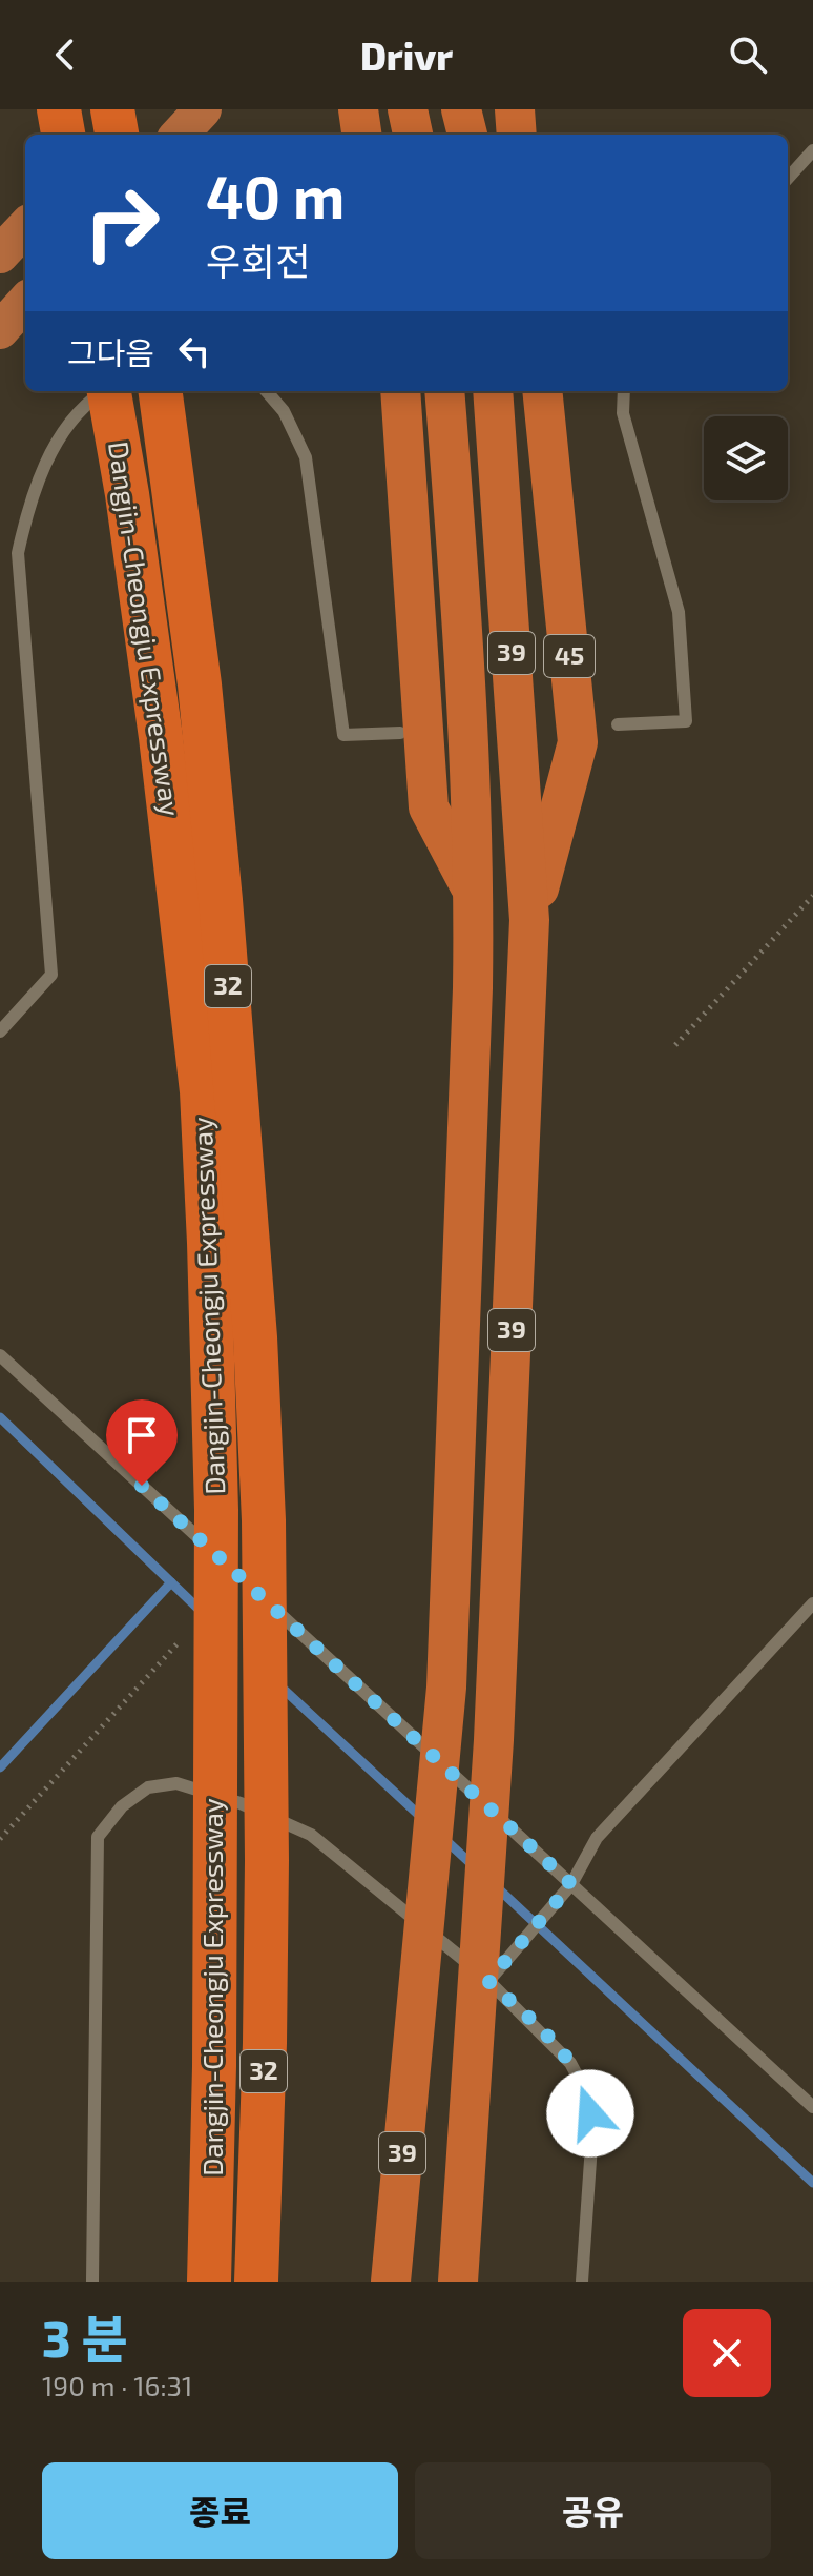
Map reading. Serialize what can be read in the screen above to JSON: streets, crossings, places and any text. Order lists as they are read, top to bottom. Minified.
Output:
{"streets":{"highway":["Dangjin-Cheongju Expressway","39","45","32"]},"crossings":[["39","45"]],"page":{"header":"Drivr","turn":["40 m","우회전"],"then":"그다음","heading":["3 분","190 m · 16:31"],"buttons":["종료","공유"]}}
